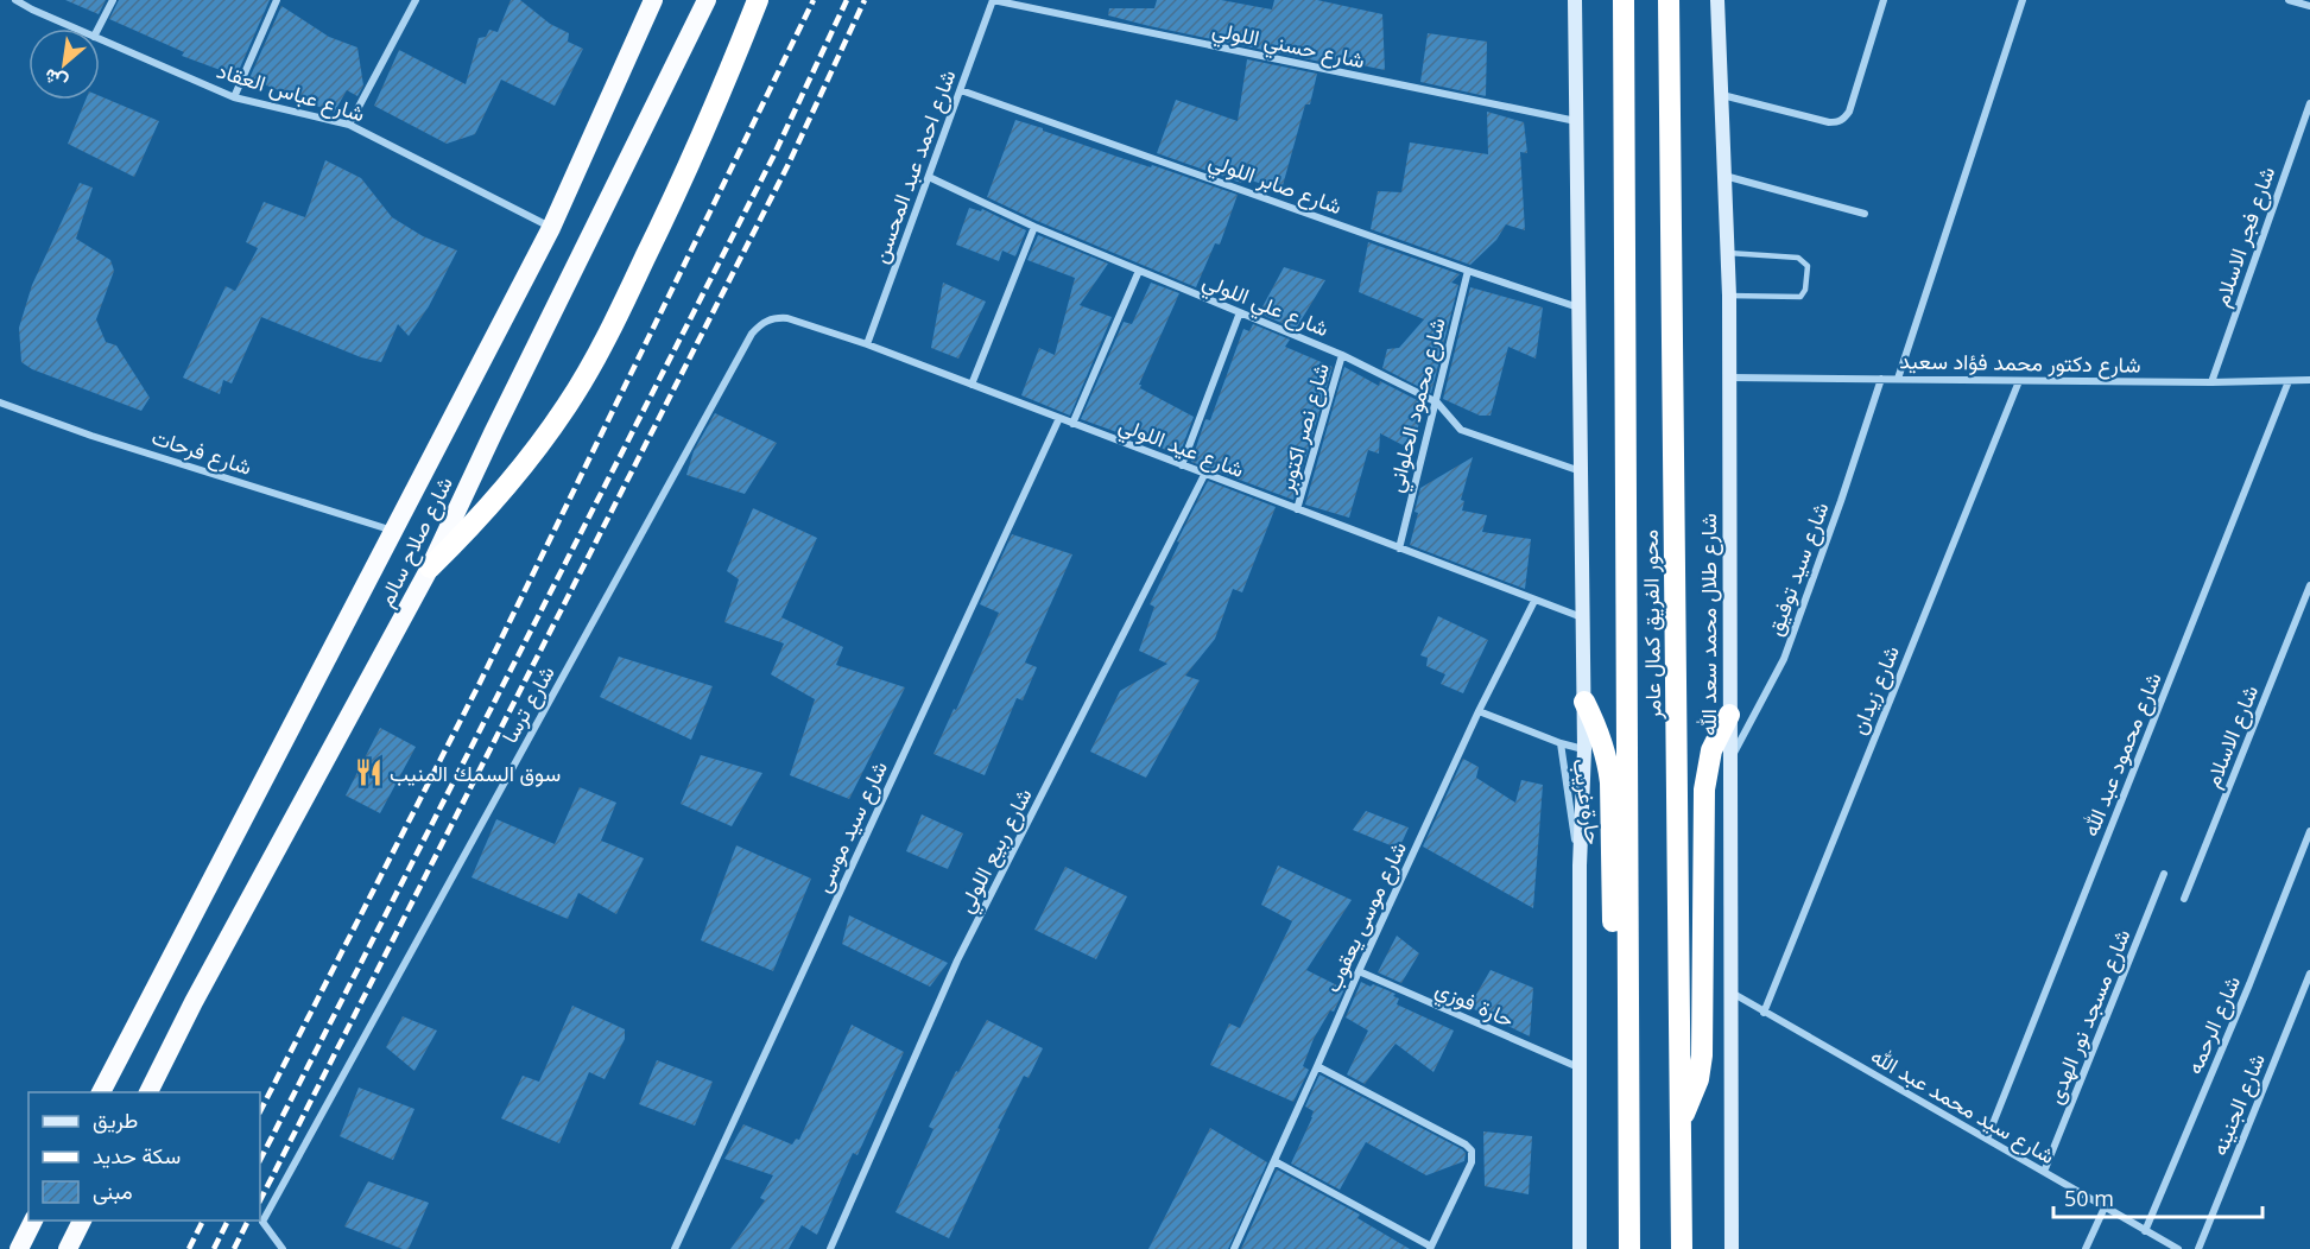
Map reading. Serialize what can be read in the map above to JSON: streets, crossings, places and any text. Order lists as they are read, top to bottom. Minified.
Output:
{"streets":{"highway":["شارع صلاح سالم","محور الفريق كمال عامر"],"main road":["شارع طلال محمد سعد الله"],"street":["شارع حسني اللولي","شارع عباس العقاد","شارع احمد عبد المحسن","شارع صابر اللولي","شارع فجر الاسلام","شارع علي اللولي","شارع دكتور محمد فؤاد سعيد","شارع محمود الحلواني","شارع نصر اكتوبر","شارع عيد اللولي","شارع فرحات","شارع سيد توفيق","شارع زيدان","شارع ترسا","شارع الاسلام","شارع محمود عبد الله","حارة غريب","شارع سيد موسى","شارع ربيع اللولي","شارع موسى يعقوب","حارة فوزي","شارع مسجد نور الهدى","شارع الرحمه","شارع الجنينه","شارع سيد محمد عبد الله"]},"crossings":[["شارع حسني اللولي","شارع احمد عبد المحسن"],["شارع عباس العقاد","شارع صلاح سالم"],["شارع احمد عبد المحسن","شارع صابر اللولي"],["شارع احمد عبد المحسن","شارع علي اللولي"],["شارع احمد عبد المحسن","شارع عيد اللولي"],["شارع صابر اللولي","شارع محمود الحلواني"],["شارع فجر الاسلام","شارع دكتور محمد فؤاد سعيد"],["شارع علي اللولي","شارع محمود الحلواني"],["شارع علي اللولي","شارع نصر اكتوبر"],["شارع دكتور محمد فؤاد سعيد","شارع سيد توفيق"],["شارع دكتور محمد فؤاد سعيد","شارع طلال محمد سعد الله"],["شارع دكتور محمد فؤاد سعيد","شارع زيدان"],["شارع دكتور محمد فؤاد سعيد","شارع محمود عبد الله"],["شارع محمود الحلواني","شارع عيد اللولي"],["شارع نصر اكتوبر","شارع عيد اللولي"],["شارع عيد اللولي","شارع ترسا"],["شارع عيد اللولي","شارع سيد موسى"],["شارع عيد اللولي","شارع ربيع اللولي"],["شارع عيد اللولي","شارع موسى يعقوب"],["شارع فرحات","شارع صلاح سالم"],["شارع سيد توفيق","شارع طلال محمد سعد الله"],["شارع طلال محمد سعد الله","شارع سيد محمد عبد الله"],["شارع زيدان","شارع سيد محمد عبد الله"],["شارع محمود عبد الله","شارع سيد محمد عبد الله"],["شارع موسى يعقوب","حارة فوزي"],["شارع مسجد نور الهدى","شارع سيد محمد عبد الله"],["شارع الرحمه","شارع سيد محمد عبد الله"]],"places":{"restaurant":["سوق السمك المنيب"]},"legend":["طريق","سكة حديد","مبنى"],"scale_bar":"50 m","north":"bottom left"}
